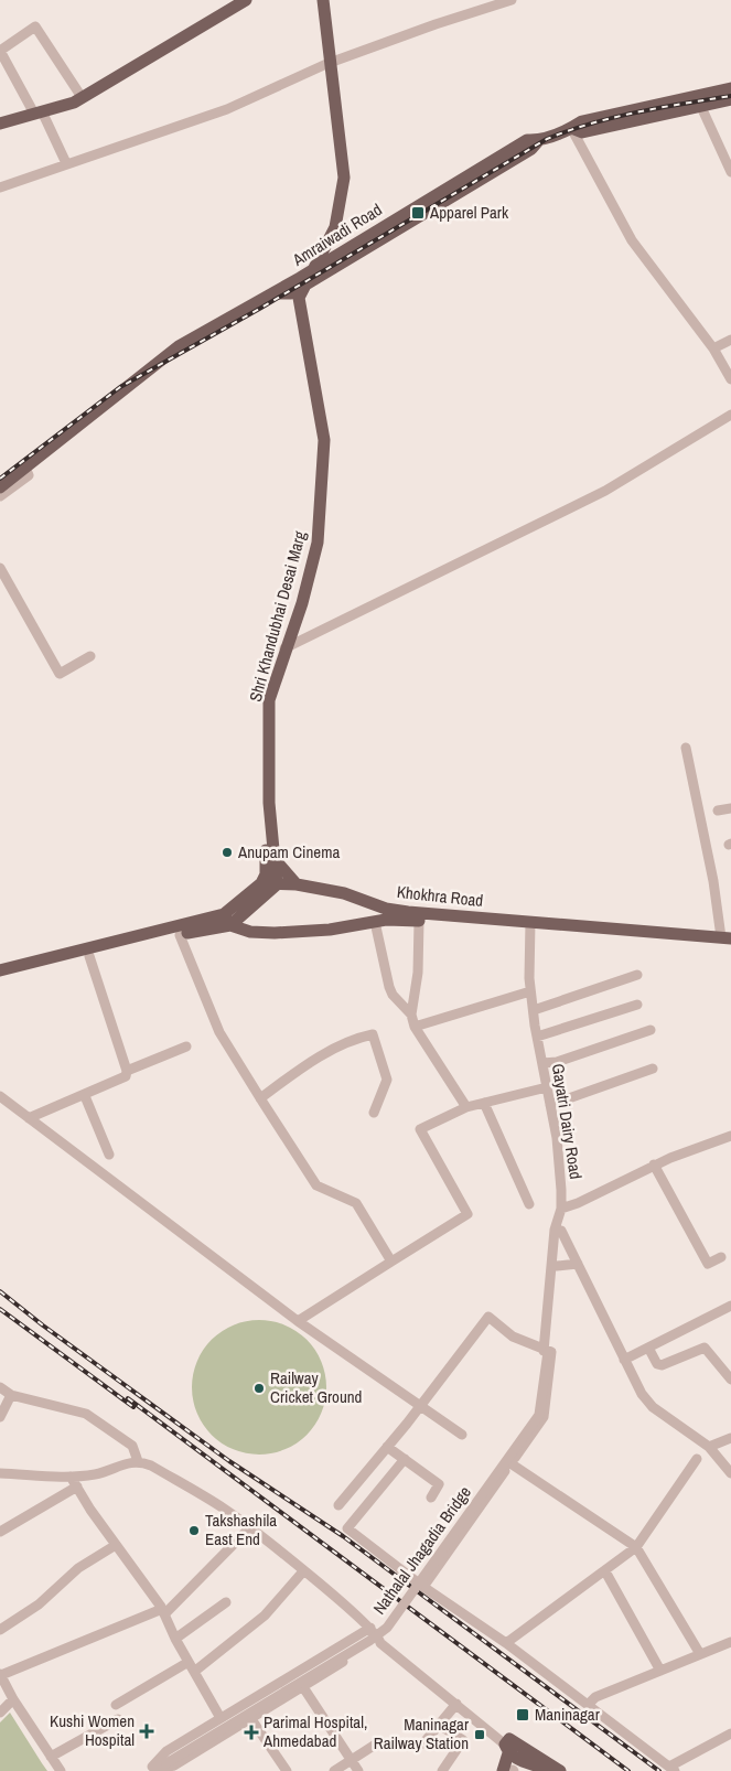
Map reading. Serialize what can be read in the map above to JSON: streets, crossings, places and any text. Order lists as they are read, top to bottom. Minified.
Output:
{"streets":{"main road":["Amraiwadi Road","Shri Khandubhai Desai Marg","Khokhra Road"],"street":["Gayatri Dairy Road","Nathalal Jhagadia Bridge"]},"crossings":[["Amraiwadi Road","Shri Khandubhai Desai Marg"],["Shri Khandubhai Desai Marg","Khokhra Road"],["Khokhra Road","Gayatri Dairy Road"],["Gayatri Dairy Road","Nathalal Jhagadia Bridge"]],"places":{"transit":["Apparel Park","Maninagar","Maninagar Railway Station"],"other":["Anupam Cinema","Railway Cricket Ground","Takshashila East End"],"health":["Kushi Women Hospital","Parimal Hospital, Ahmedabad"]}}
